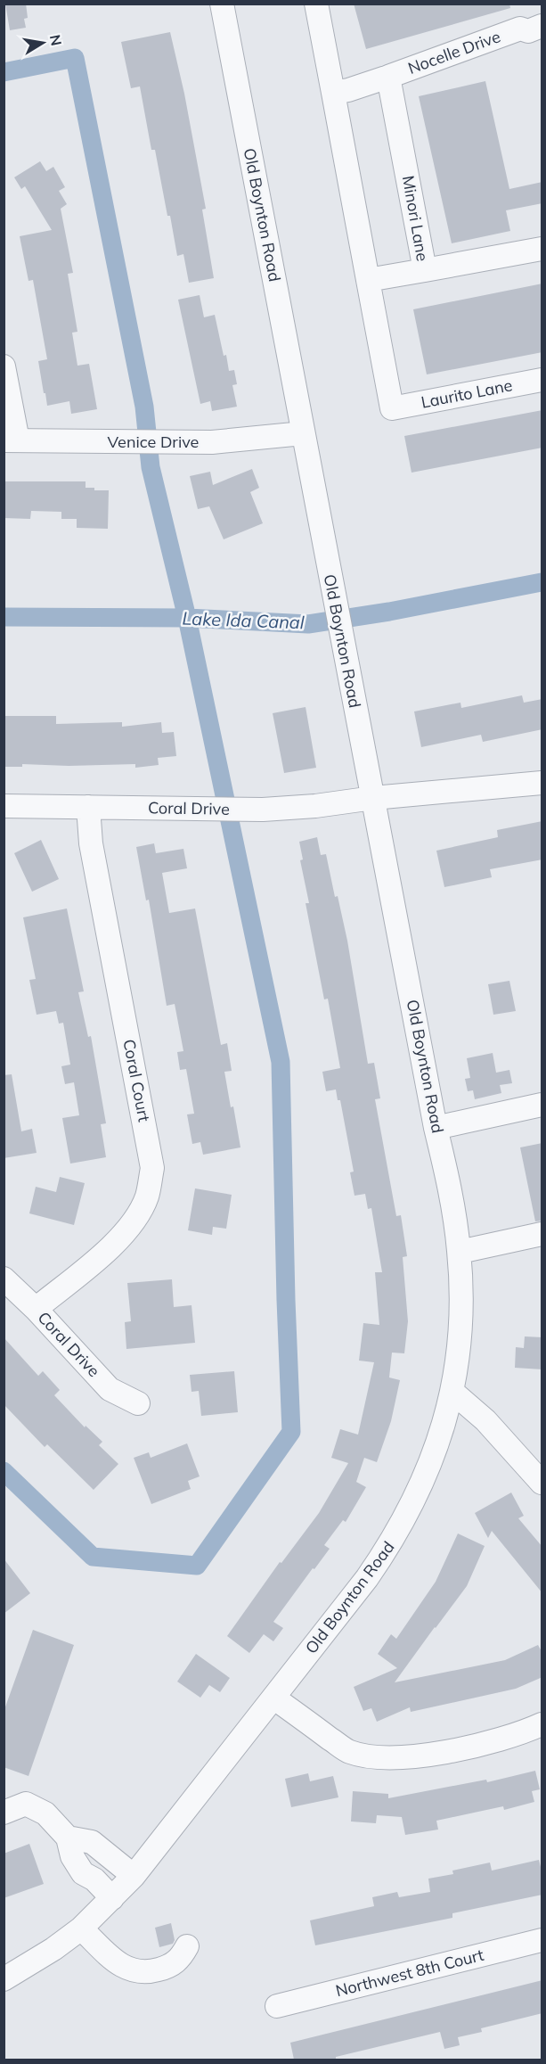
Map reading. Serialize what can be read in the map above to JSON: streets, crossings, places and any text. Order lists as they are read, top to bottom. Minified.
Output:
{"streets":{"street":["Nocelle Drive","Old Boynton Road","Minori Lane","Laurito Lane","Venice Drive","Coral Drive","Coral Court","Northwest 8th Court"]},"crossings":[["Nocelle Drive","Minori Lane"],["Old Boynton Road","Venice Drive"],["Old Boynton Road","Coral Drive"],["Minori Lane","Laurito Lane"],["Coral Drive","Coral Court"]],"water":["Lake Ida Canal"],"north":"right"}
